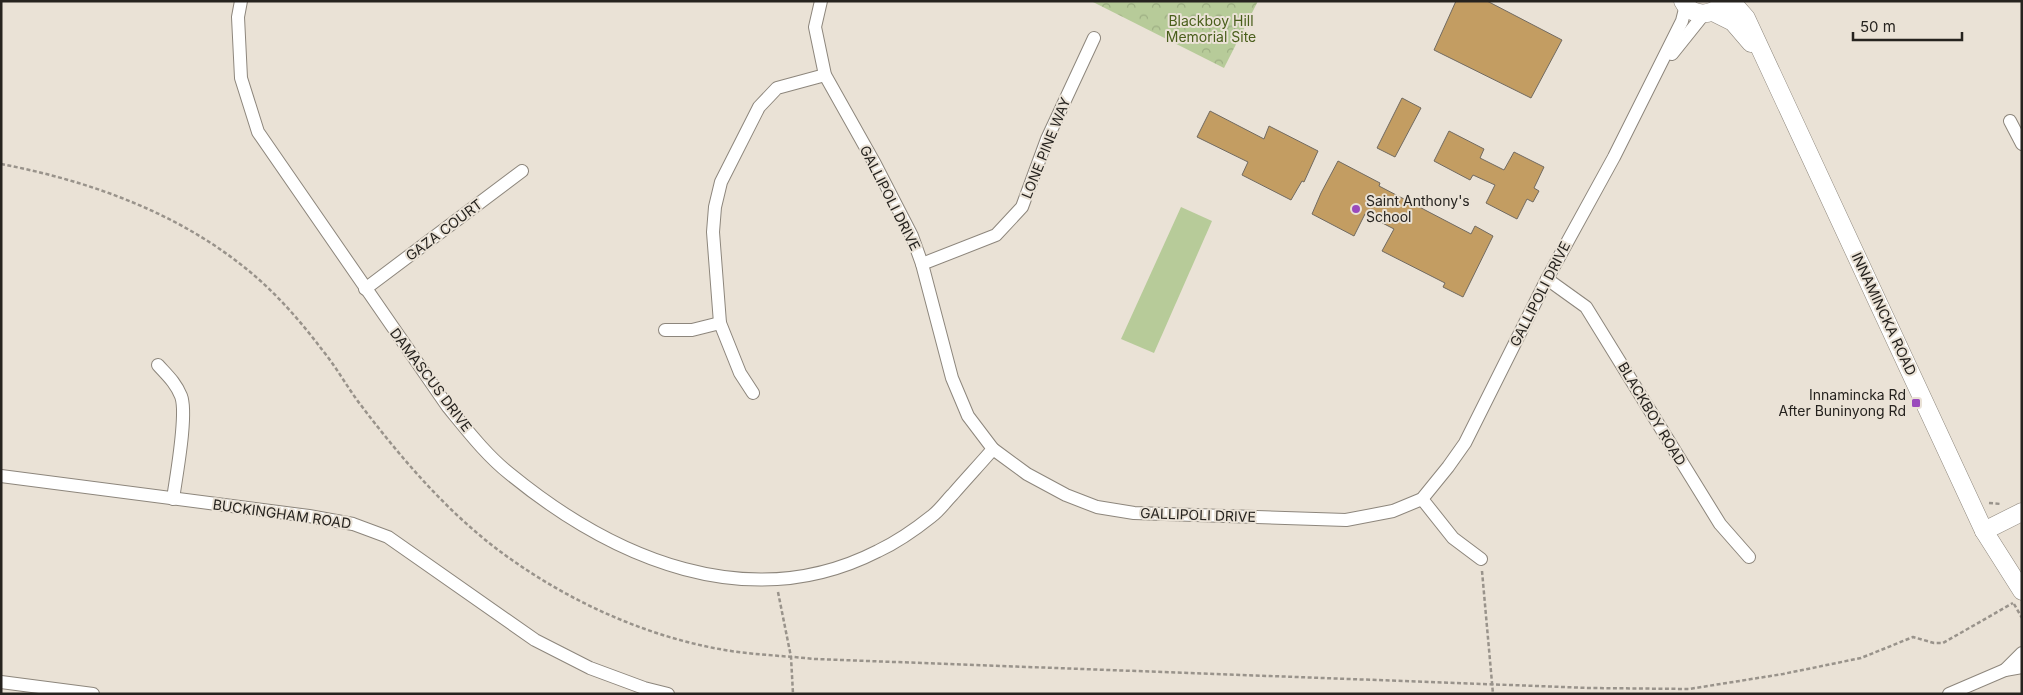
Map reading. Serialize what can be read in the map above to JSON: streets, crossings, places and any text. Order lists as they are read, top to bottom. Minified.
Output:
{"streets":{"main road":["INNAMINCKA ROAD"],"street":["LONE PINE WAY","GALLIPOLI DRIVE","GAZA COURT","DAMASCUS DRIVE","BLACKBOY ROAD","BUCKINGHAM ROAD"]},"crossings":[["LONE PINE WAY","GALLIPOLI DRIVE"],["GALLIPOLI DRIVE","INNAMINCKA ROAD"],["GALLIPOLI DRIVE","DAMASCUS DRIVE"],["GALLIPOLI DRIVE","BLACKBOY ROAD"],["GAZA COURT","DAMASCUS DRIVE"]],"parks":["Blackboy Hill Memorial Site"],"places":{"other":["Saint Anthony's School"],"transit":["Innamincka Rd After Buninyong Rd"]},"scale_bar":"50 m"}
